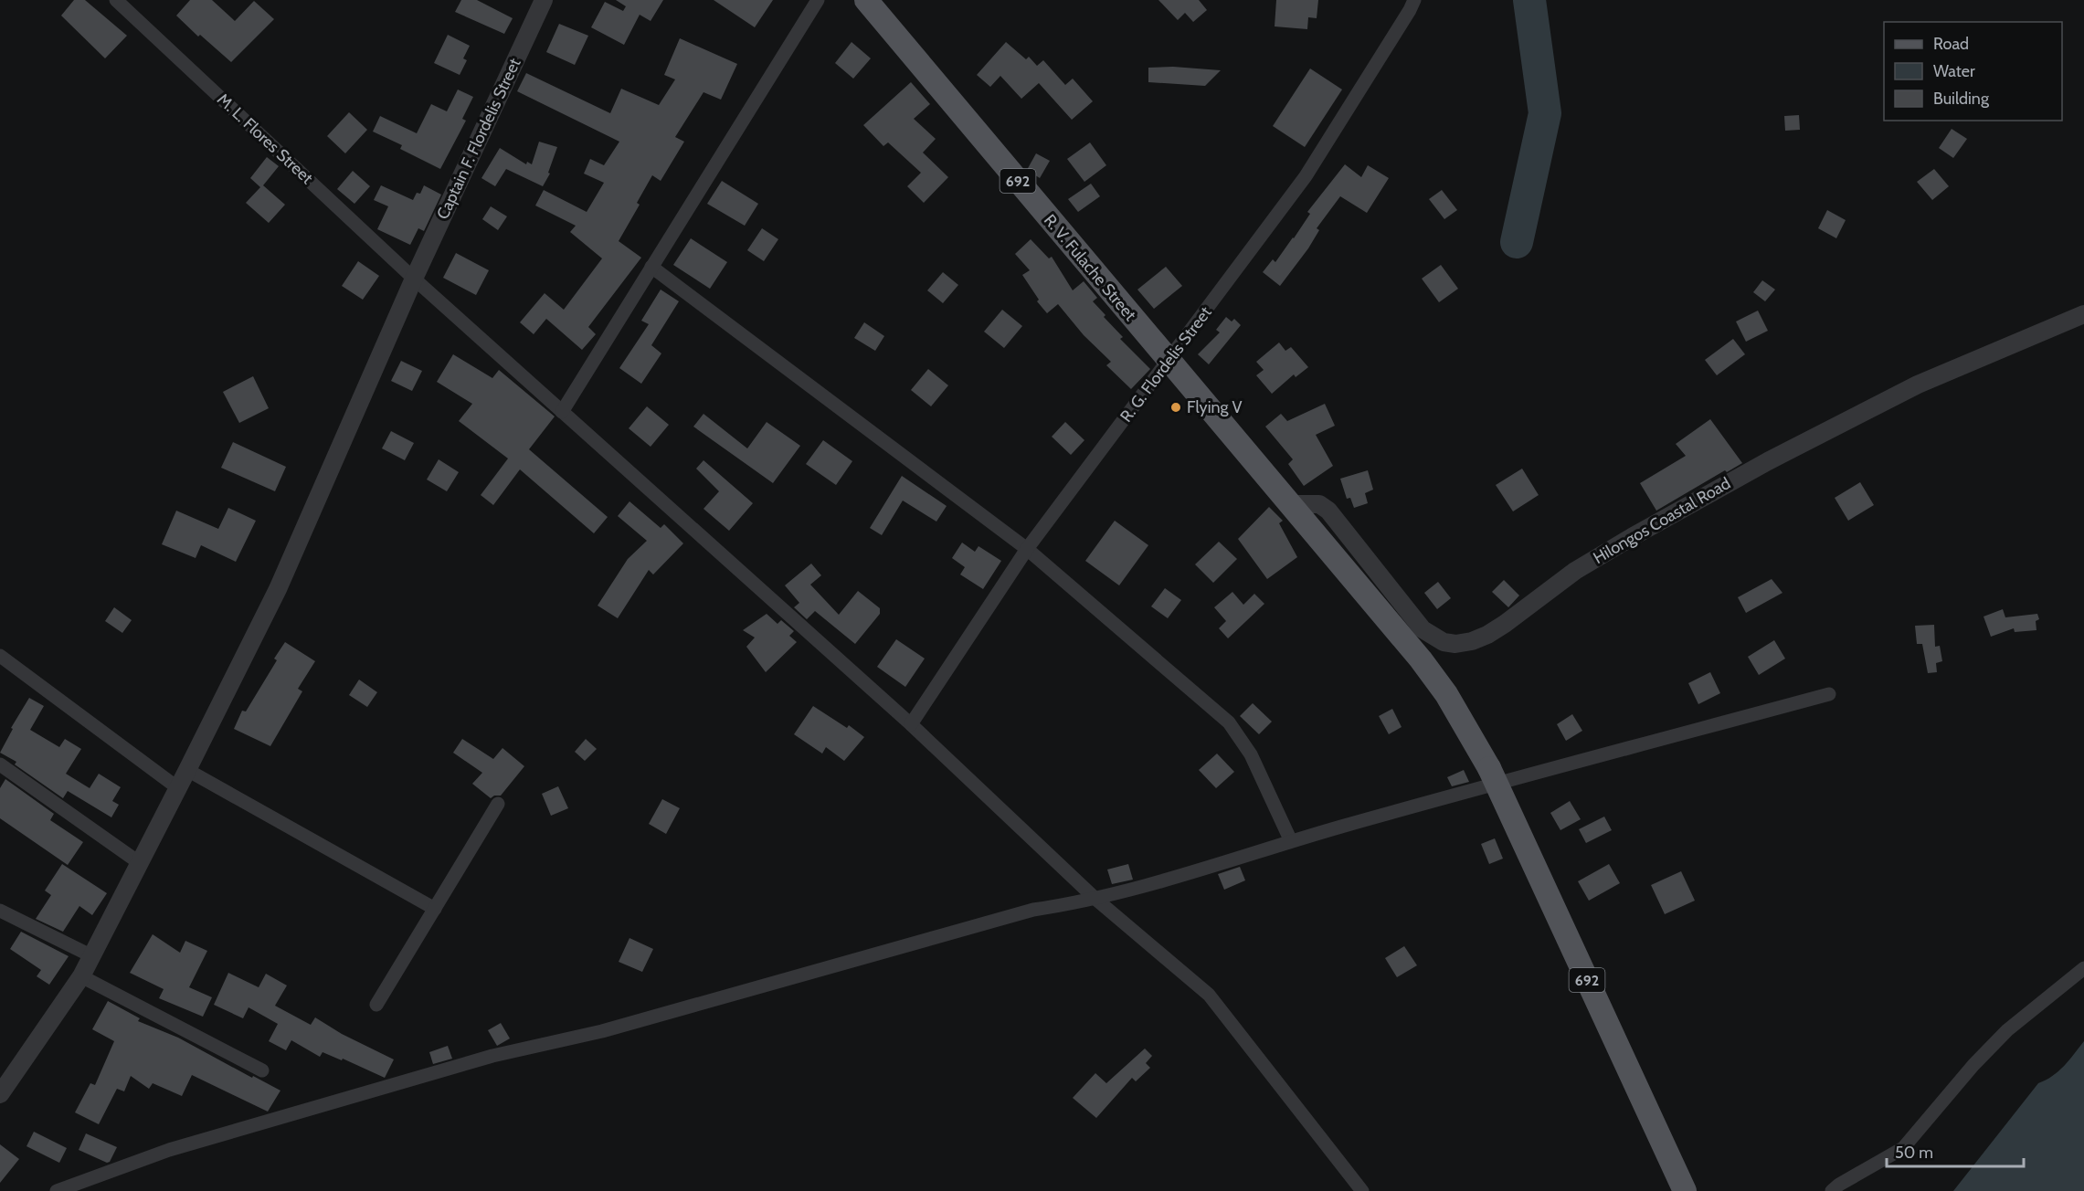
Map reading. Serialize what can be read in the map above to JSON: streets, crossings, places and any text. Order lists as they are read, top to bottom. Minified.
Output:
{"streets":{"main road":["692","R. V. Fulache Street"],"street":["M. L. Flores Street","Captain F. Flordelis Street","R. G. Flordelis Street","Hilongos Coastal Road"]},"crossings":[["M. L. Flores Street","Captain F. Flordelis Street"],["M. L. Flores Street","R. G. Flordelis Street"],["692","R. V. Fulache Street"],["692","Hilongos Coastal Road"],["R. V. Fulache Street","R. G. Flordelis Street"],["R. V. Fulache Street","Hilongos Coastal Road"]],"places":["Flying V"],"legend":["Road","Water","Building"],"scale_bar":"50 m"}
